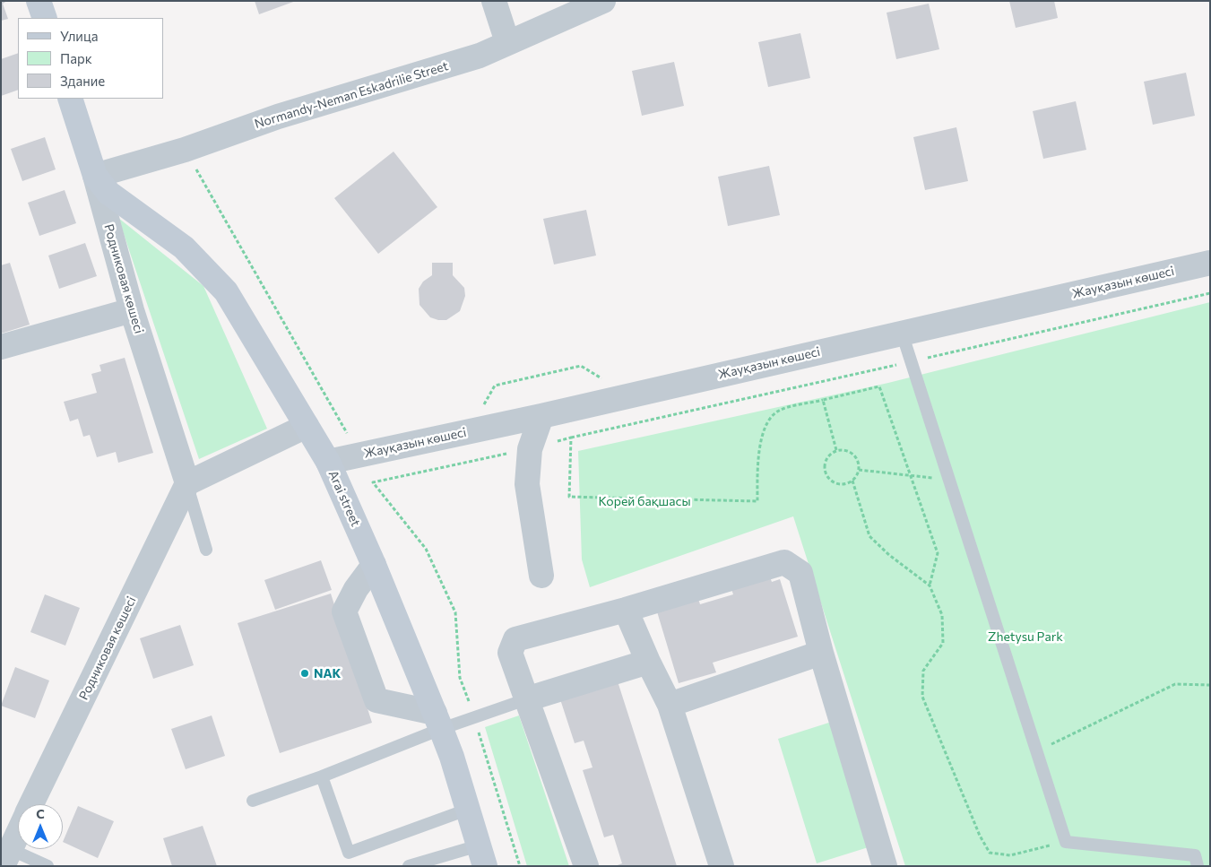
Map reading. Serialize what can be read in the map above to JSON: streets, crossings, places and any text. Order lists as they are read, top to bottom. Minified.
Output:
{"streets":{"street":["Normandy-Neman Eskadrilie Street","Родниковая көшесі","Жауқазын көшесі","Arai street"]},"crossings":[["Normandy-Neman Eskadrilie Street","Родниковая көшесі"],["Normandy-Neman Eskadrilie Street","Arai street"],["Родниковая көшесі","Arai street"],["Жауқазын көшесі","Arai street"]],"parks":["Корей бақшасы","Zhetysu Park"],"places":["NAK"],"legend":["Улица","Парк","Здание"],"north":"top"}
